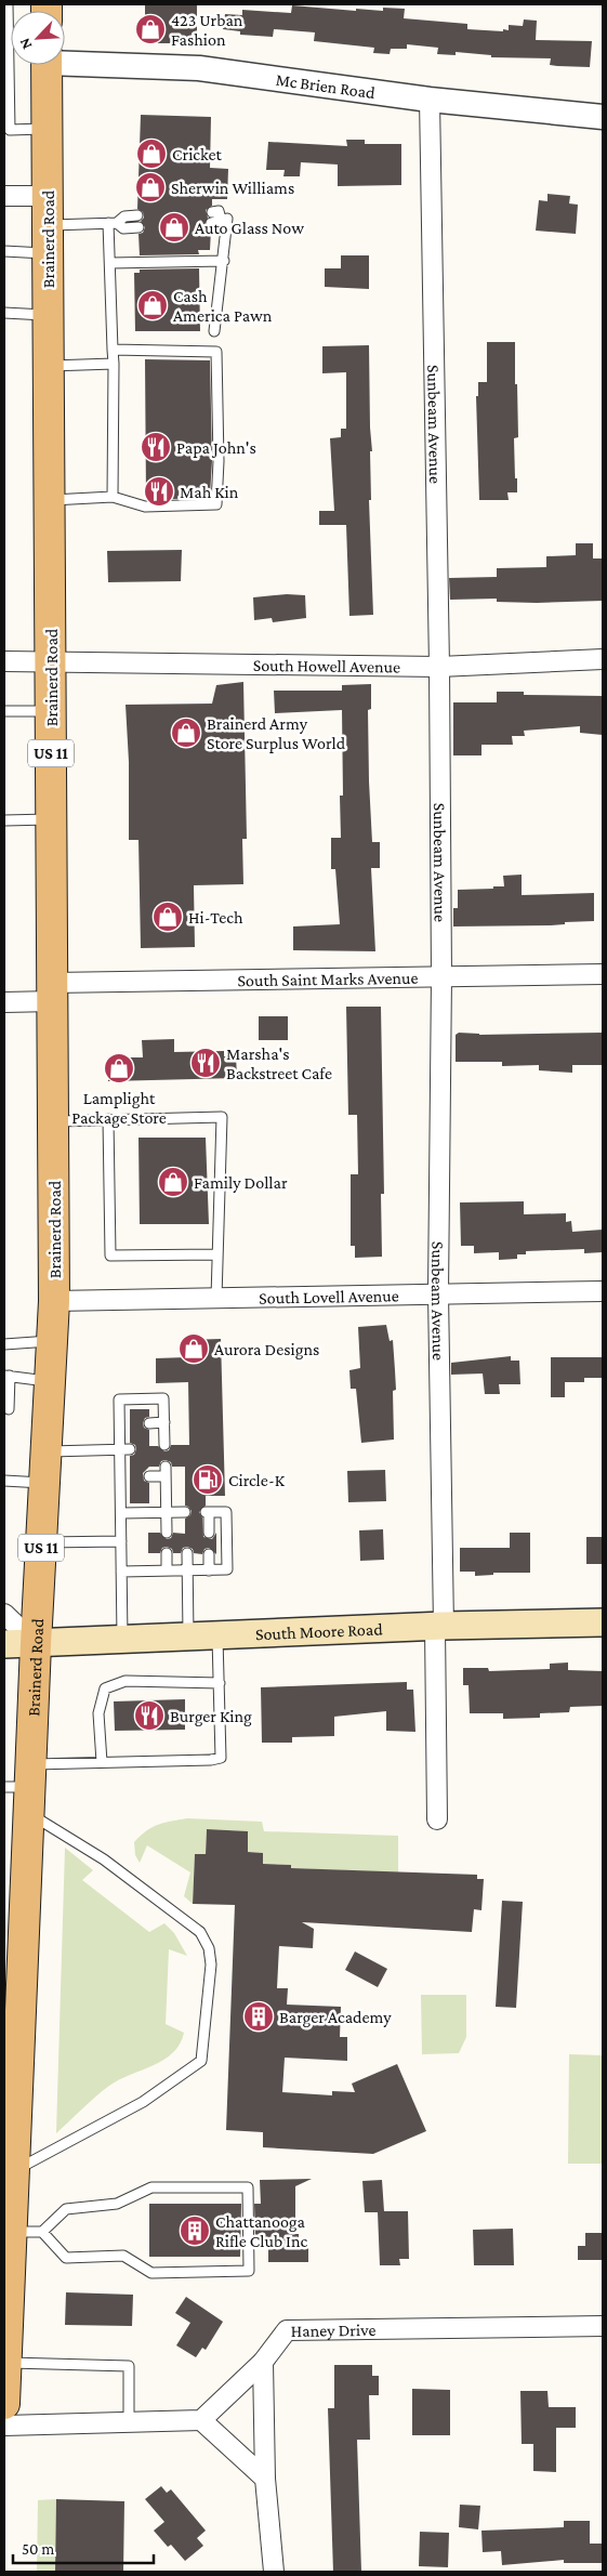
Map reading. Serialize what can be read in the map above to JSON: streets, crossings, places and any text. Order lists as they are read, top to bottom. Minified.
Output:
{"streets":{"main road":["Brainerd Road","US 11","South Moore Road"],"street":["Mc Brien Road","Sunbeam Avenue","South Howell Avenue","South Saint Marks Avenue","South Lovell Avenue","Haney Drive"]},"crossings":[["Mc Brien Road","Sunbeam Avenue"],["Brainerd Road","South Howell Avenue"],["Brainerd Road","South Saint Marks Avenue"],["Brainerd Road","South Lovell Avenue"],["Brainerd Road","South Moore Road"],["Sunbeam Avenue","South Howell Avenue"],["Sunbeam Avenue","South Saint Marks Avenue"],["Sunbeam Avenue","South Lovell Avenue"],["Sunbeam Avenue","South Moore Road"]],"places":{"shop":["423 Urban Fashion","Cricket","Sherwin Williams","Auto Glass Now","Cash America Pawn","Brainerd Army Store Surplus World","Hi-Tech","Lamplight Package Store","Family Dollar","Aurora Designs"],"restaurant":["Papa John's","Mah Kin","Marsha's Backstreet Cafe","Burger King"],"fuel station":["Circle-K"],"building":["Barger Academy","Chattanooga Rifle Club Inc"]},"scale_bar":"50 m","north":"bottom left"}
